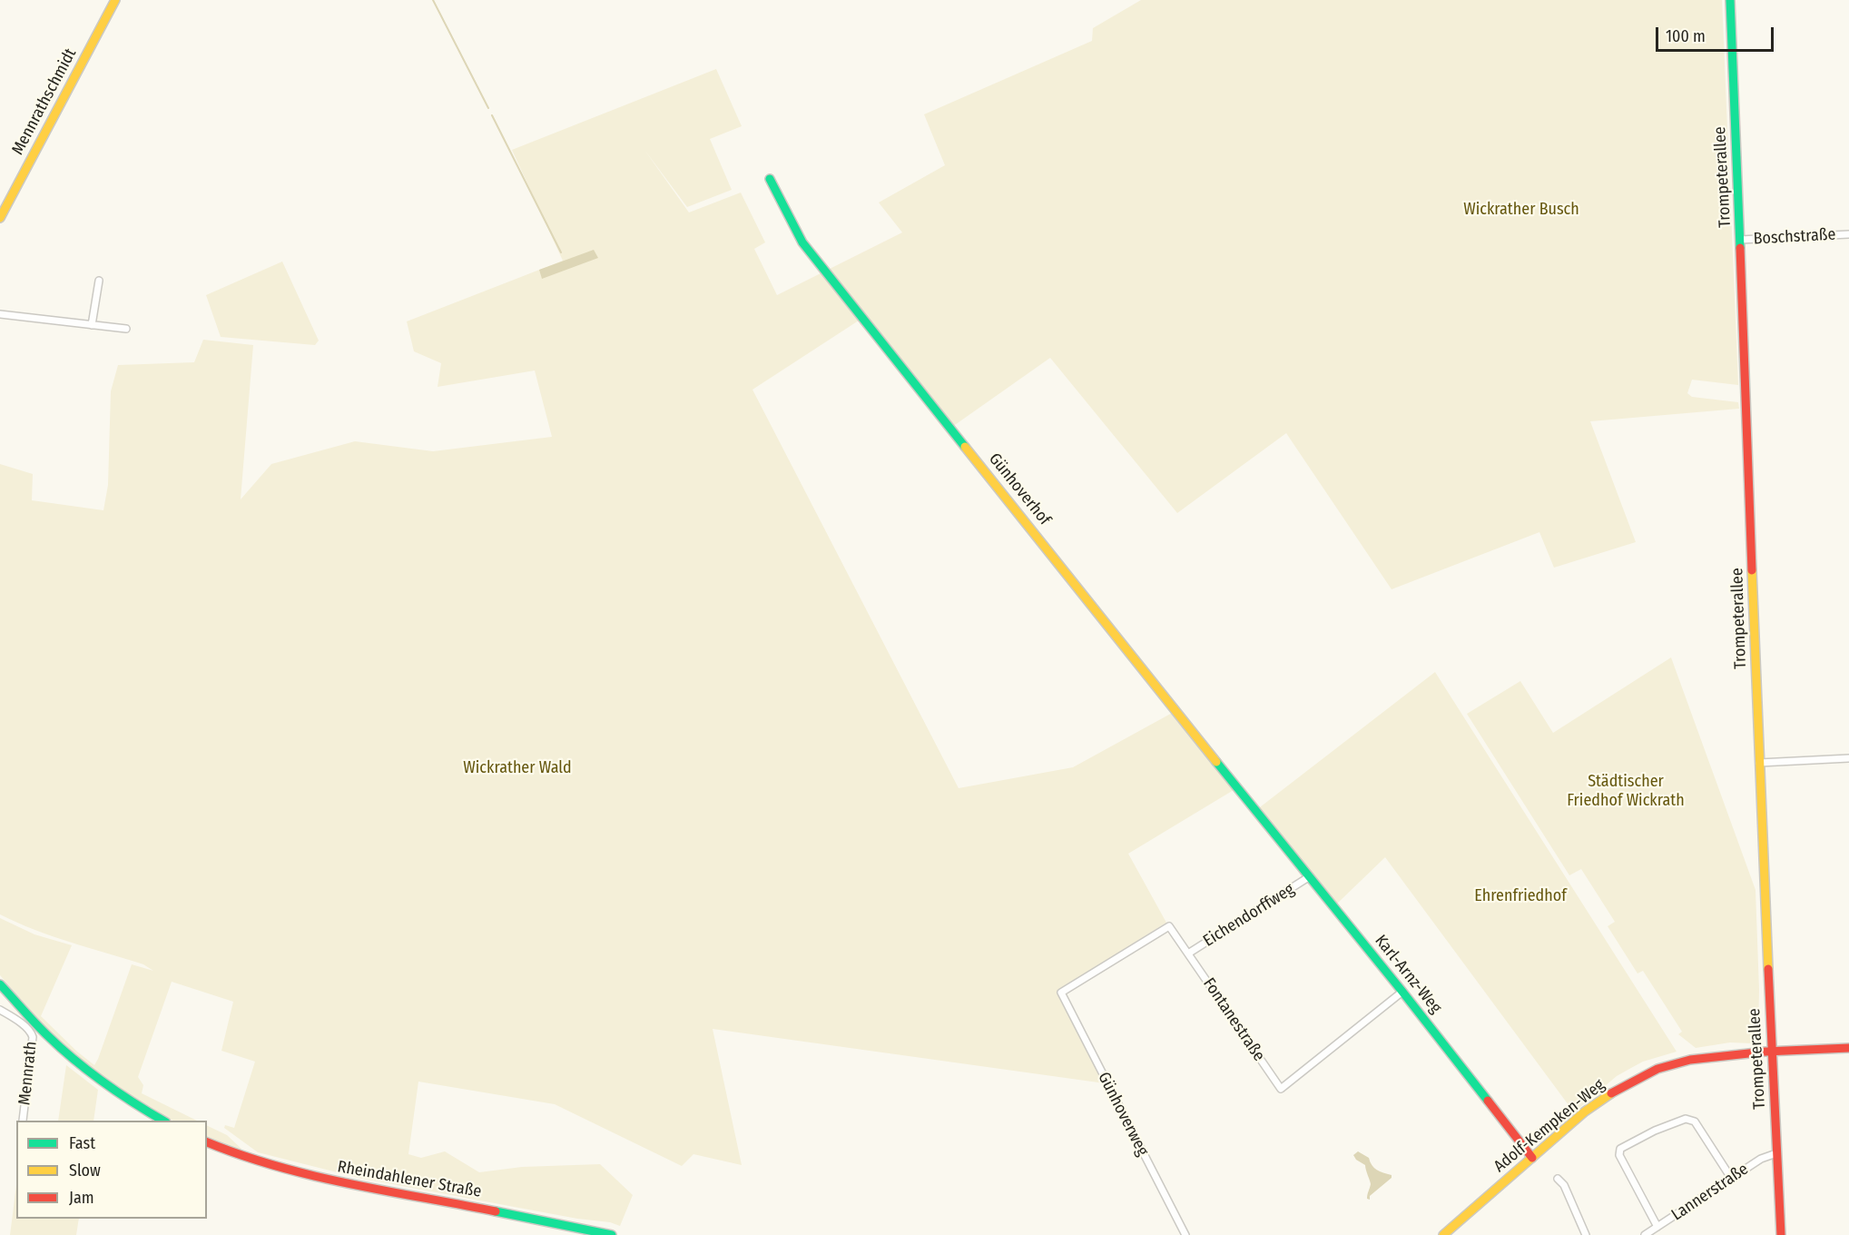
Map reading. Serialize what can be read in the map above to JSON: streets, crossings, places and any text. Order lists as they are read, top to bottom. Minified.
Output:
{"streets":{"street":["Mennrathschmidt","Trompeterallee","Boschstraße","Günhoverhof","Eichendorffweg","Karl-Arnz-Weg","Fontanestraße","Mennrath","Günhoverweg","Adolf-Kempken-Weg","Rheindahlener Straße","Lannerstraße"]},"crossings":[["Trompeterallee","Boschstraße"],["Trompeterallee","Adolf-Kempken-Weg"],["Trompeterallee","Lannerstraße"],["Günhoverhof","Karl-Arnz-Weg"],["Eichendorffweg","Karl-Arnz-Weg"],["Eichendorffweg","Fontanestraße"],["Karl-Arnz-Weg","Fontanestraße"],["Karl-Arnz-Weg","Adolf-Kempken-Weg"],["Fontanestraße","Günhoverweg"]],"parks":["Wickrather Busch","Wickrather Wald","Städtischer Friedhof Wickrath","Ehrenfriedhof"],"legend":["Fast","Slow","Jam"],"scale_bar":"100 m"}
